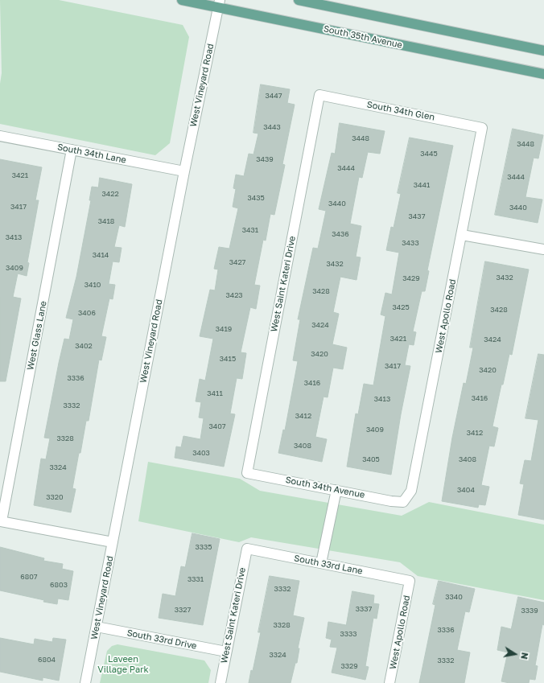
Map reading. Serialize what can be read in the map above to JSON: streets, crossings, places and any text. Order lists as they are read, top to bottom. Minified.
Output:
{"streets":{"main road":["South 35th Avenue"],"street":["West Vineyard Road","South 34th Glen","South 34th Lane","West Saint Kateri Drive","West Apollo Road","West Glass Lane","South 34th Avenue","South 33rd Lane","South 33rd Drive"]},"crossings":[["South 35th Avenue","West Vineyard Road"],["West Vineyard Road","South 34th Lane"],["West Vineyard Road","South 33rd Drive"],["South 34th Glen","West Saint Kateri Drive"],["South 34th Glen","West Apollo Road"],["South 34th Lane","West Glass Lane"],["West Saint Kateri Drive","South 34th Avenue"],["West Saint Kateri Drive","South 33rd Lane"],["West Saint Kateri Drive","South 33rd Drive"],["West Apollo Road","South 34th Avenue"],["West Apollo Road","South 33rd Lane"]],"parks":["Laveen Village Park"],"house_numbers":["3447","3443","3448","3448","3445","3439","3444","3421","3444","3441","3422","3435","3440","3417","3440","3437","3418","3431","3436","3413","3433","3414","3427","3432","3409","3432","3429","3410","3428","3423","3425","3428","3406","3424","3419","3421","3424","3402","3420","3415","3417","3420","3336","3416","3411","3416","3413","3332","3412","3407","3409","3412","3328","3408","3403","3405","3408","3324","3404","3320","3335","6807","3331","6803","3332","3340","3337","3327","3339","3328","3336","3333","3324","6804","3332","3329"],"north":"right"}
